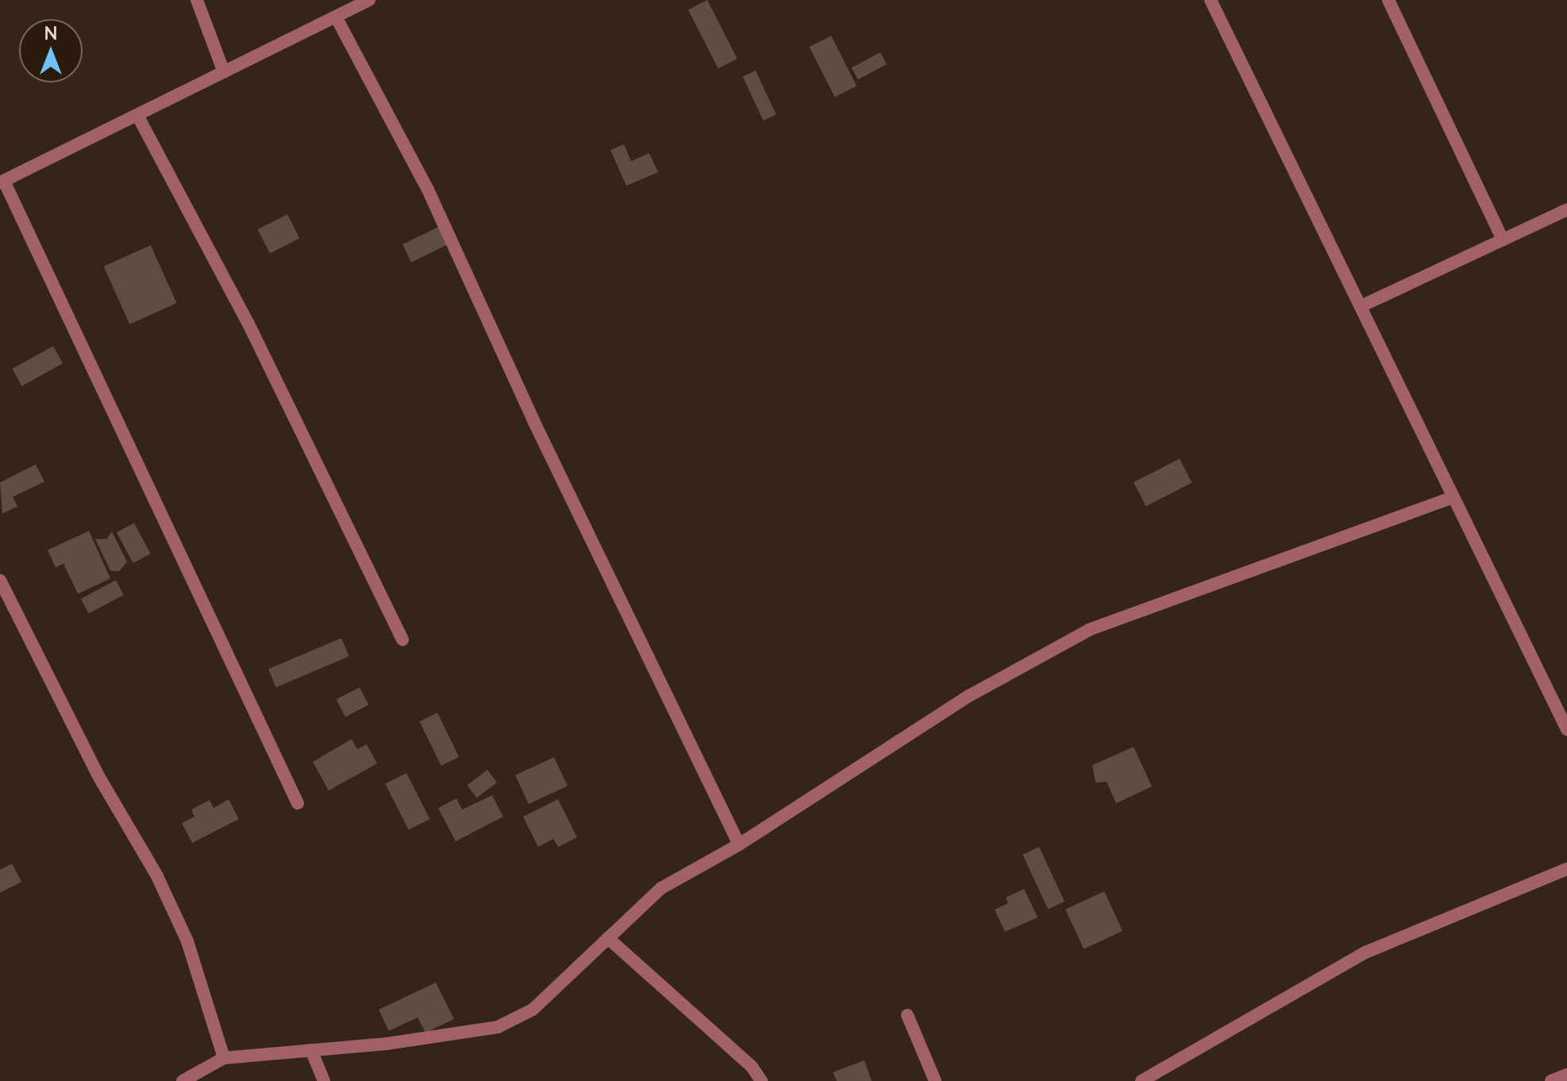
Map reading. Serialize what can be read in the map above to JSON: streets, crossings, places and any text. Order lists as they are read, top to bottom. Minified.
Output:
{"north":"top"}
